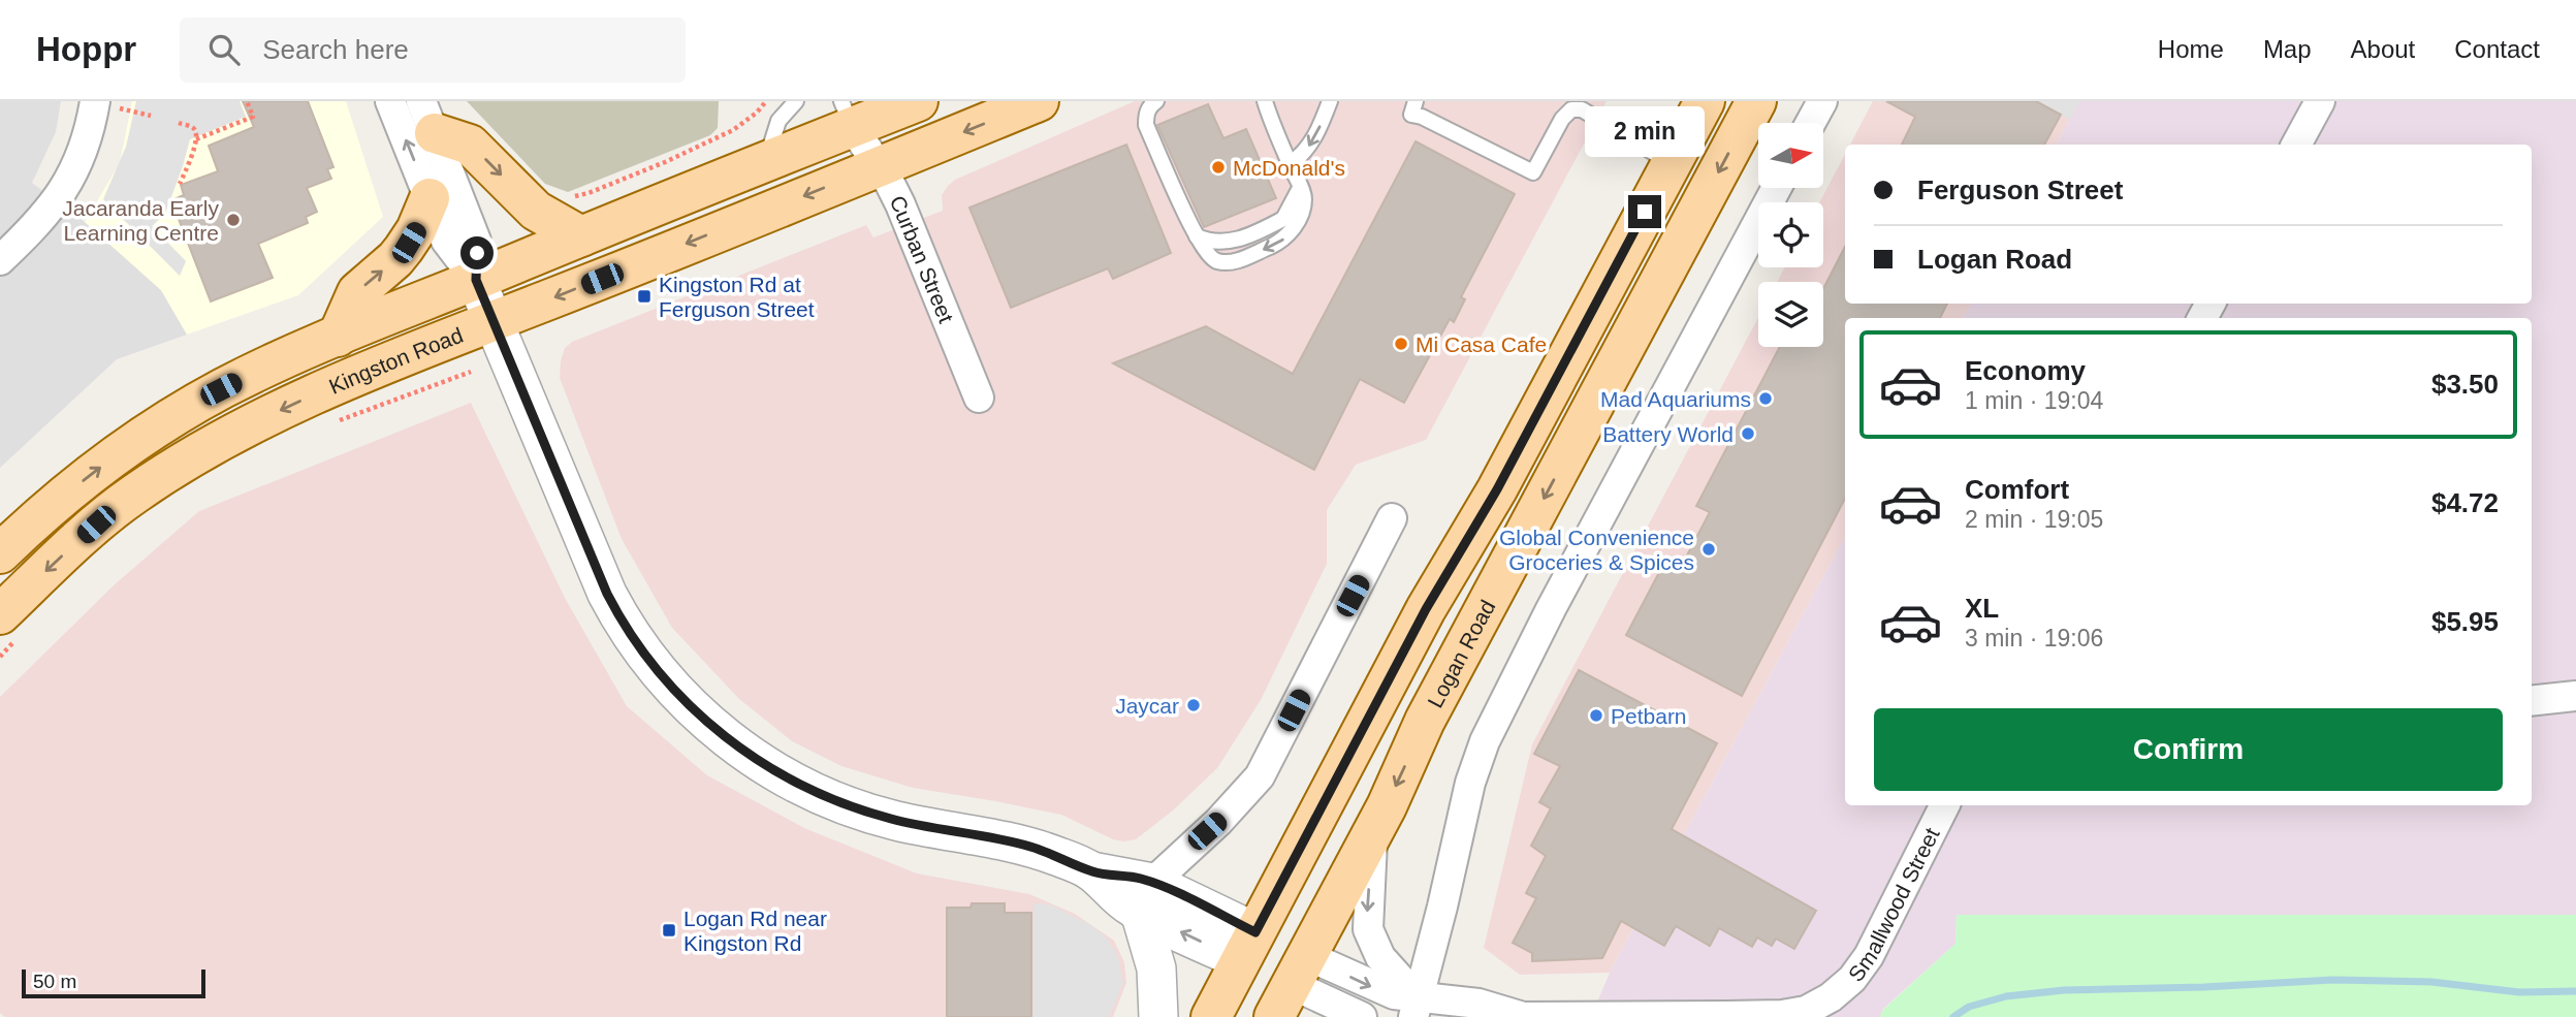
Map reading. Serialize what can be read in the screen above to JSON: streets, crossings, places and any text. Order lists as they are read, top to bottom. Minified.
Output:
{"streets":{"main road":["Kingston Road","Logan Road"],"street":["Curban Street","Smallwood Street"]},"crossings":[["Curban Street","Kingston Road"],["Logan Road","Smallwood Street"]],"places":{"other":["McDonald's","Jacaranda Early Learning Centre","Mi Casa Cafe","Mad Aquariums","Battery World","Global Convenience Groceries & Spices","Jaycar","Petbarn"],"transit":["Kingston Rd at Ferguson Street","Logan Rd near Kingston Rd"]},"scale_bar":"50 m","north":"right","page":{"header":"Hoppr","search":"Search here","nav":["Home","Map","About","Contact"],"bubble":"2 min","banner":["Ferguson Street","Logan Road"],"list":[{"name":"Economy","note":"1 min · 19:04","value":"$3.50"},{"name":"Comfort","note":"2 min · 19:05","value":"$4.72"},{"name":"XL","note":"3 min · 19:06","value":"$5.95"}],"buttons":"Confirm","scale":"50 m"}}
